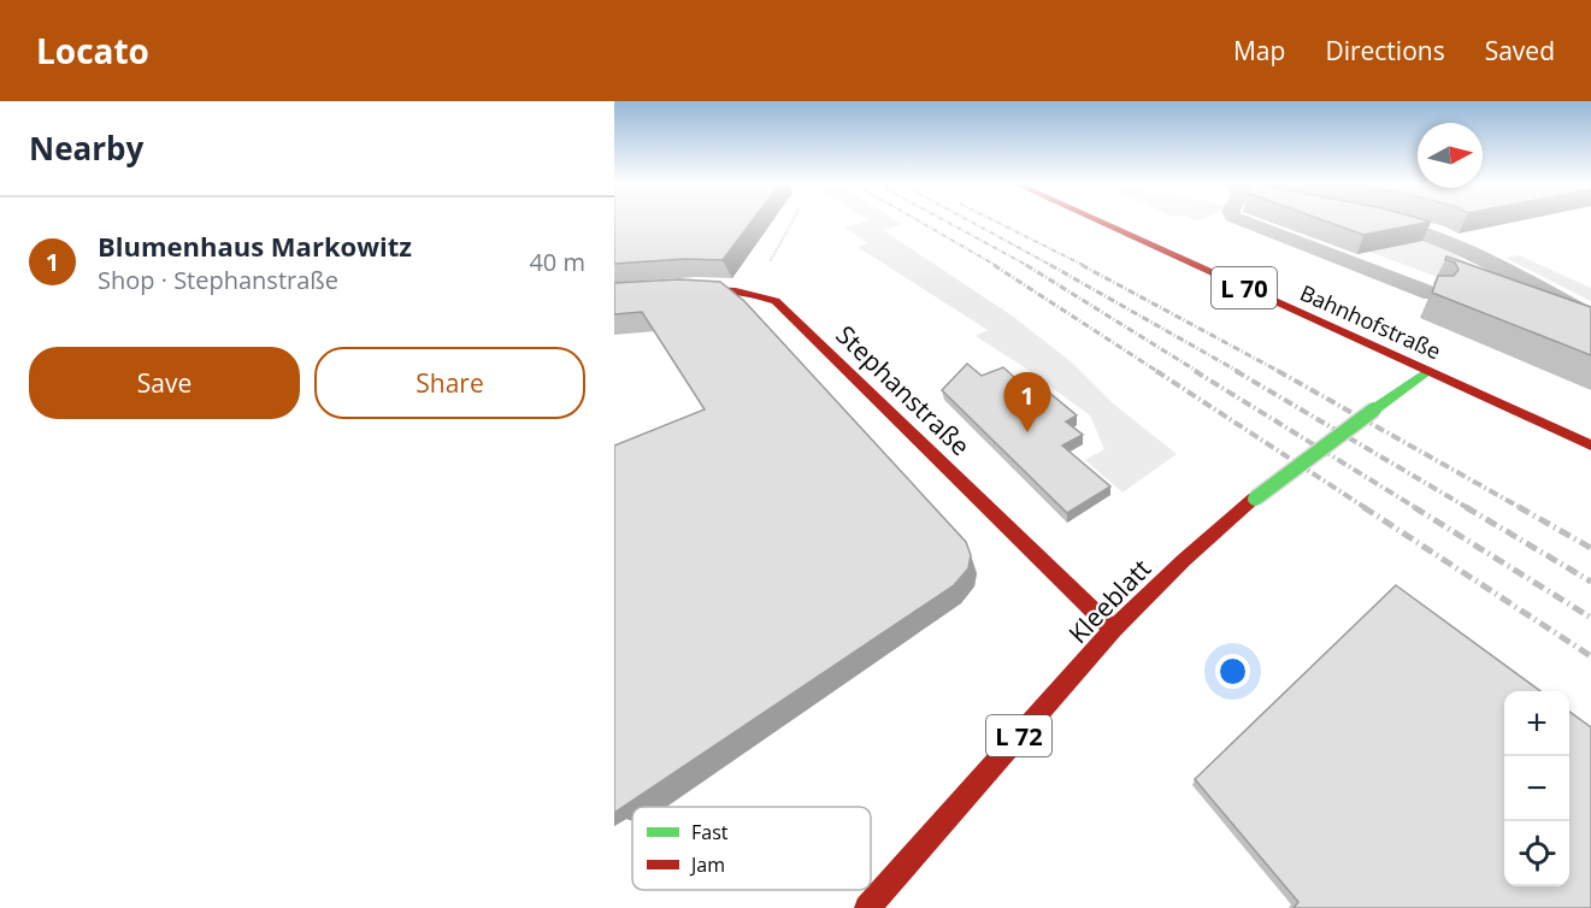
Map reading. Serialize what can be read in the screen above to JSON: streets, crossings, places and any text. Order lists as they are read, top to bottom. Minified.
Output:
{"streets":{"main road":["L 70","Bahnhofstraße","Stephanstraße","Kleeblatt","L 72"]},"crossings":[["Bahnhofstraße","Kleeblatt"],["Stephanstraße","Kleeblatt"]],"legend":["Fast","Jam"],"north":"right","page":{"header":"Locato","nav":["Map","Directions","Saved"],"heading":"Nearby","list":[{"mark":"1","name":"Blumenhaus Markowitz","note":"Shop · Stephanstraße","value":"40 m"}],"buttons":["Save","Share"],"pins":"1","map_buttons":["+","−"]}}
